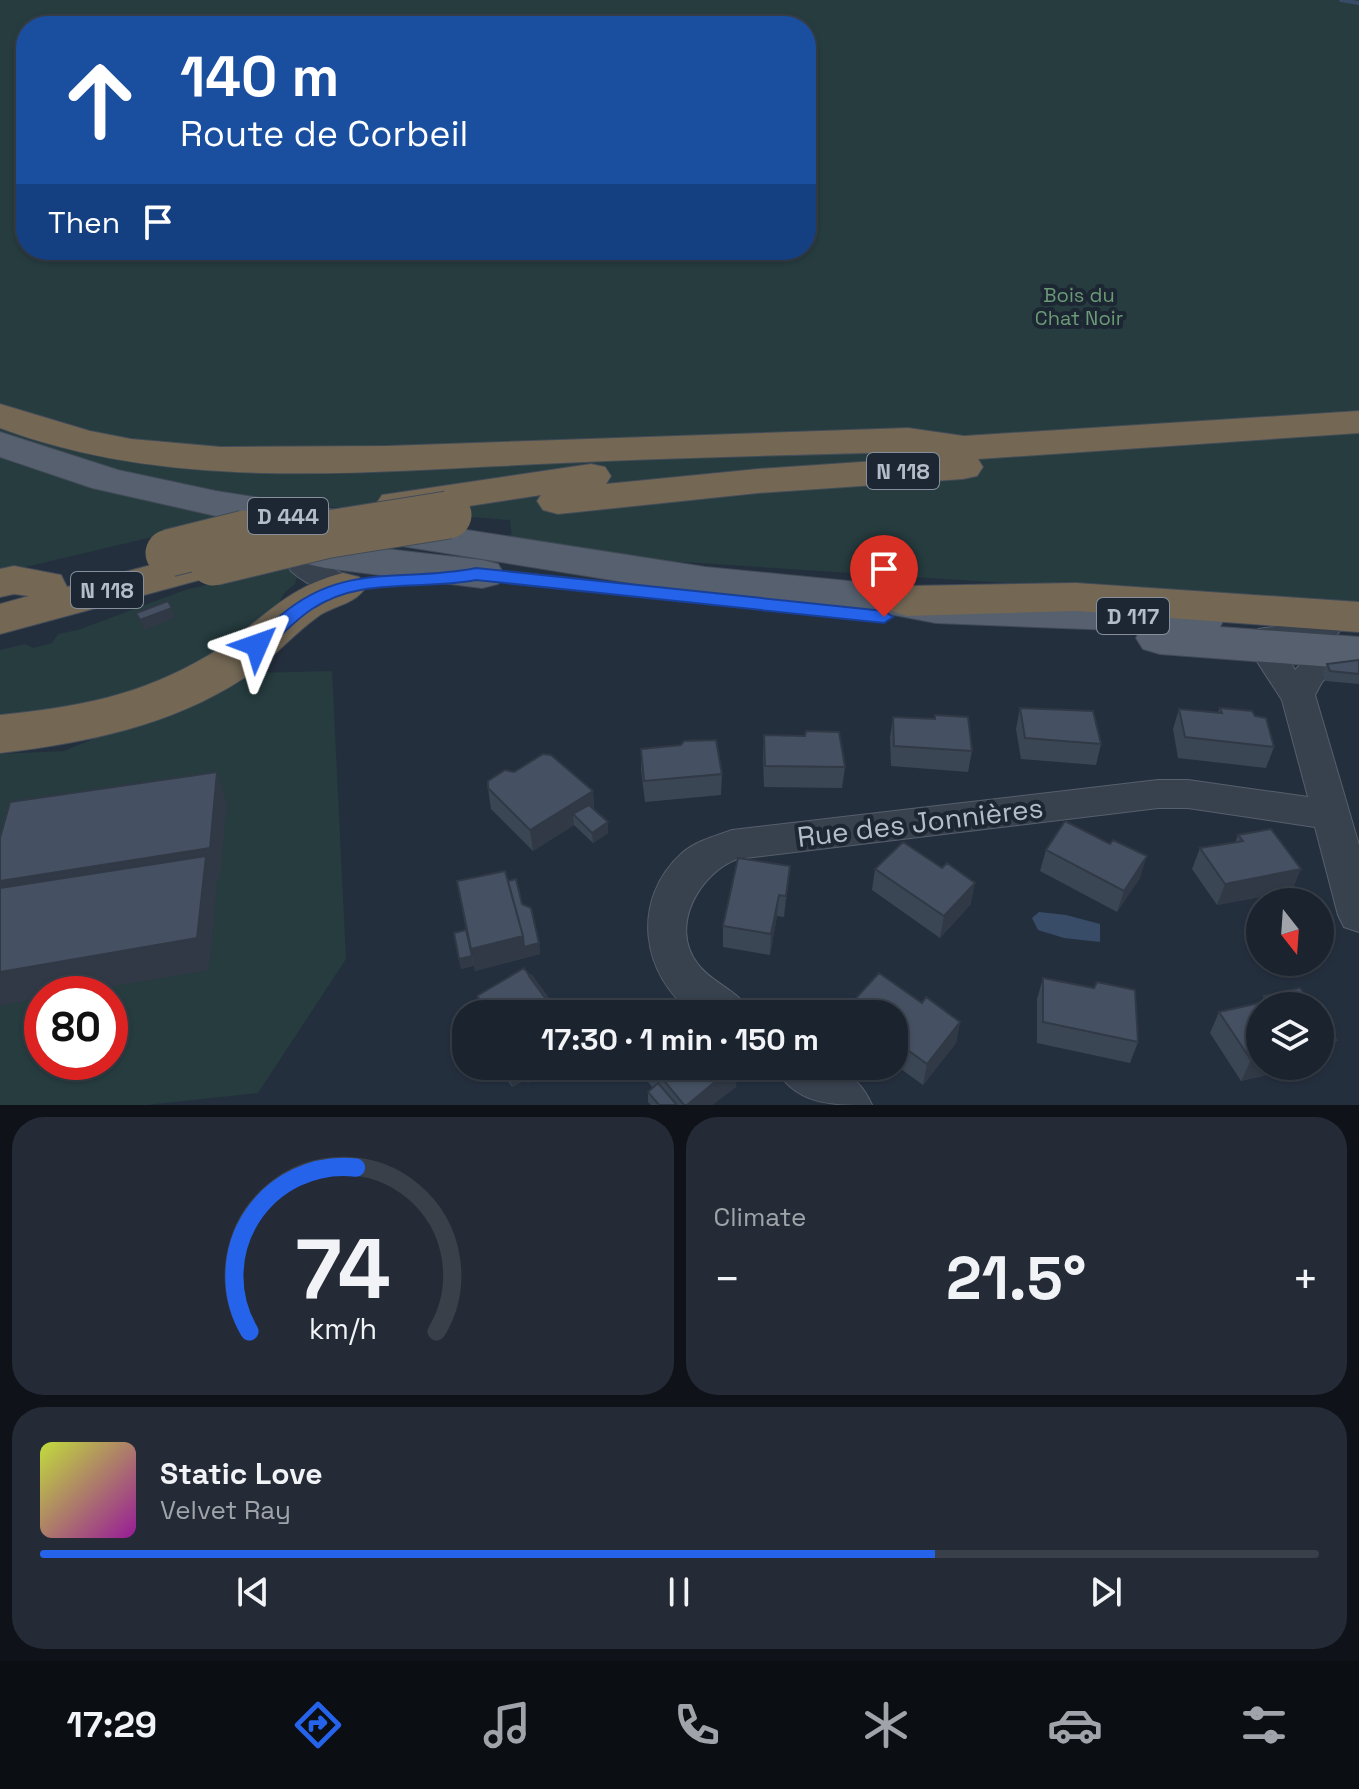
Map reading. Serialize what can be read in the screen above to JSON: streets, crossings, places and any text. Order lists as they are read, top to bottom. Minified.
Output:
{"streets":{"highway":["N 118"],"main road":["D 444","D 117"],"street":["Rue des Jonnières"]},"crossings":[["D 444","D 117"]],"parks":["Bois du Chat Noir"],"north":"bottom","page":{"turn":["140 m","Route de Corbeil"],"then":"Then","limit":"80","trip":"17:30 · 1 min · 150 m","tile":"Climate","heat":["−","21.5°","+"],"song":["Static Love","Velvet Ray"],"tabs":"17:29","gauge":["74","km/h"]}}
